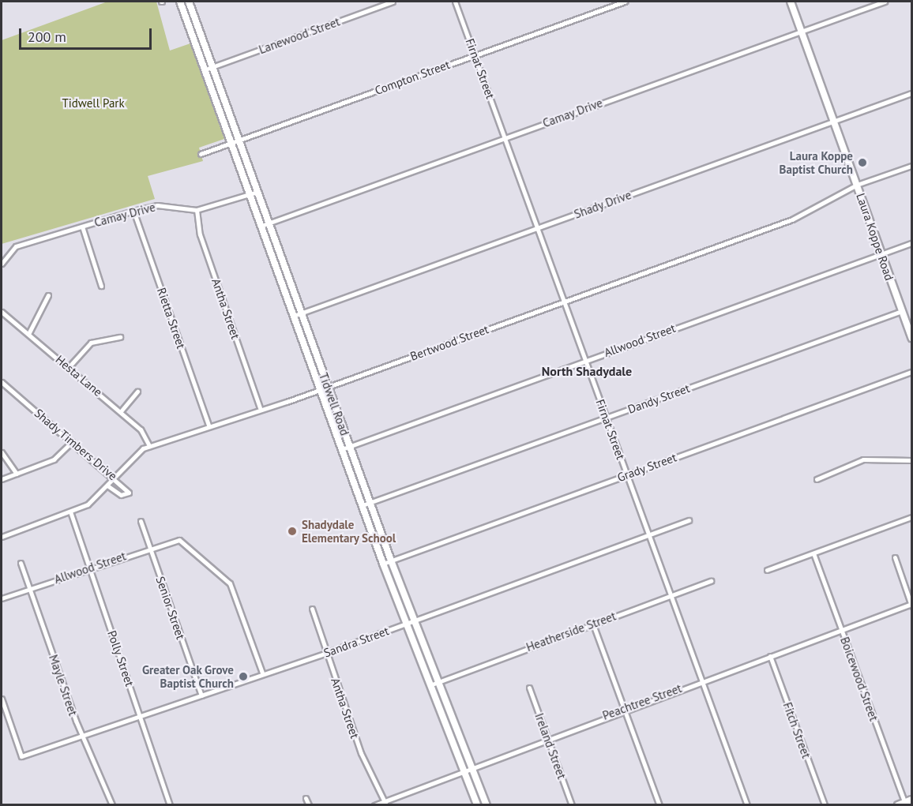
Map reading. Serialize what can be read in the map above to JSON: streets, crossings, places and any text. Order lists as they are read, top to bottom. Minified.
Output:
{"streets":{"main road":["Laura Koppe Road","Tidwell Road"],"street":["Lanewood Street","Firnat Street","Compton Street","Camay Drive","Shady Drive","Antha Street","Rietta Street","Allwood Street","Bertwood Street","Hesta Lane","Dandy Street","Shady Timbers Drive","Grady Street","Senior Street","Heatherside Street","Sandra Street","Polly Street","Boicewood Street","Mayle Street","Peachtree Street","Fitch Street","Ireland Street"]},"crossings":[["Lanewood Street","Tidwell Road"],["Firnat Street","Compton Street"],["Firnat Street","Camay Drive"],["Firnat Street","Shady Drive"],["Firnat Street","Allwood Street"],["Firnat Street","Bertwood Street"],["Firnat Street","Dandy Street"],["Firnat Street","Grady Street"],["Firnat Street","Heatherside Street"],["Firnat Street","Sandra Street"],["Firnat Street","Peachtree Street"],["Compton Street","Tidwell Road"],["Camay Drive","Laura Koppe Road"],["Camay Drive","Antha Street"],["Camay Drive","Rietta Street"],["Camay Drive","Tidwell Road"],["Shady Drive","Laura Koppe Road"],["Shady Drive","Tidwell Road"],["Laura Koppe Road","Allwood Street"],["Laura Koppe Road","Bertwood Street"],["Laura Koppe Road","Dandy Street"],["Antha Street","Bertwood Street"],["Antha Street","Sandra Street"],["Antha Street","Peachtree Street"],["Rietta Street","Bertwood Street"],["Allwood Street","Tidwell Road"],["Allwood Street","Senior Street"],["Allwood Street","Sandra Street"],["Allwood Street","Polly Street"],["Allwood Street","Mayle Street"],["Bertwood Street","Hesta Lane"],["Bertwood Street","Tidwell Road"],["Bertwood Street","Shady Timbers Drive"],["Bertwood Street","Polly Street"],["Dandy Street","Tidwell Road"],["Tidwell Road","Grady Street"],["Tidwell Road","Heatherside Street"],["Tidwell Road","Sandra Street"],["Tidwell Road","Peachtree Street"],["Senior Street","Sandra Street"],["Sandra Street","Polly Street"],["Sandra Street","Mayle Street"],["Boicewood Street","Peachtree Street"],["Peachtree Street","Fitch Street"],["Peachtree Street","Ireland Street"]],"districts":["North Shadydale"],"parks":["Tidwell Park"],"places":["Laura Koppe Baptist Church","Shadydale Elementary School","Greater Oak Grove Baptist Church"],"scale_bar":"200 m"}
